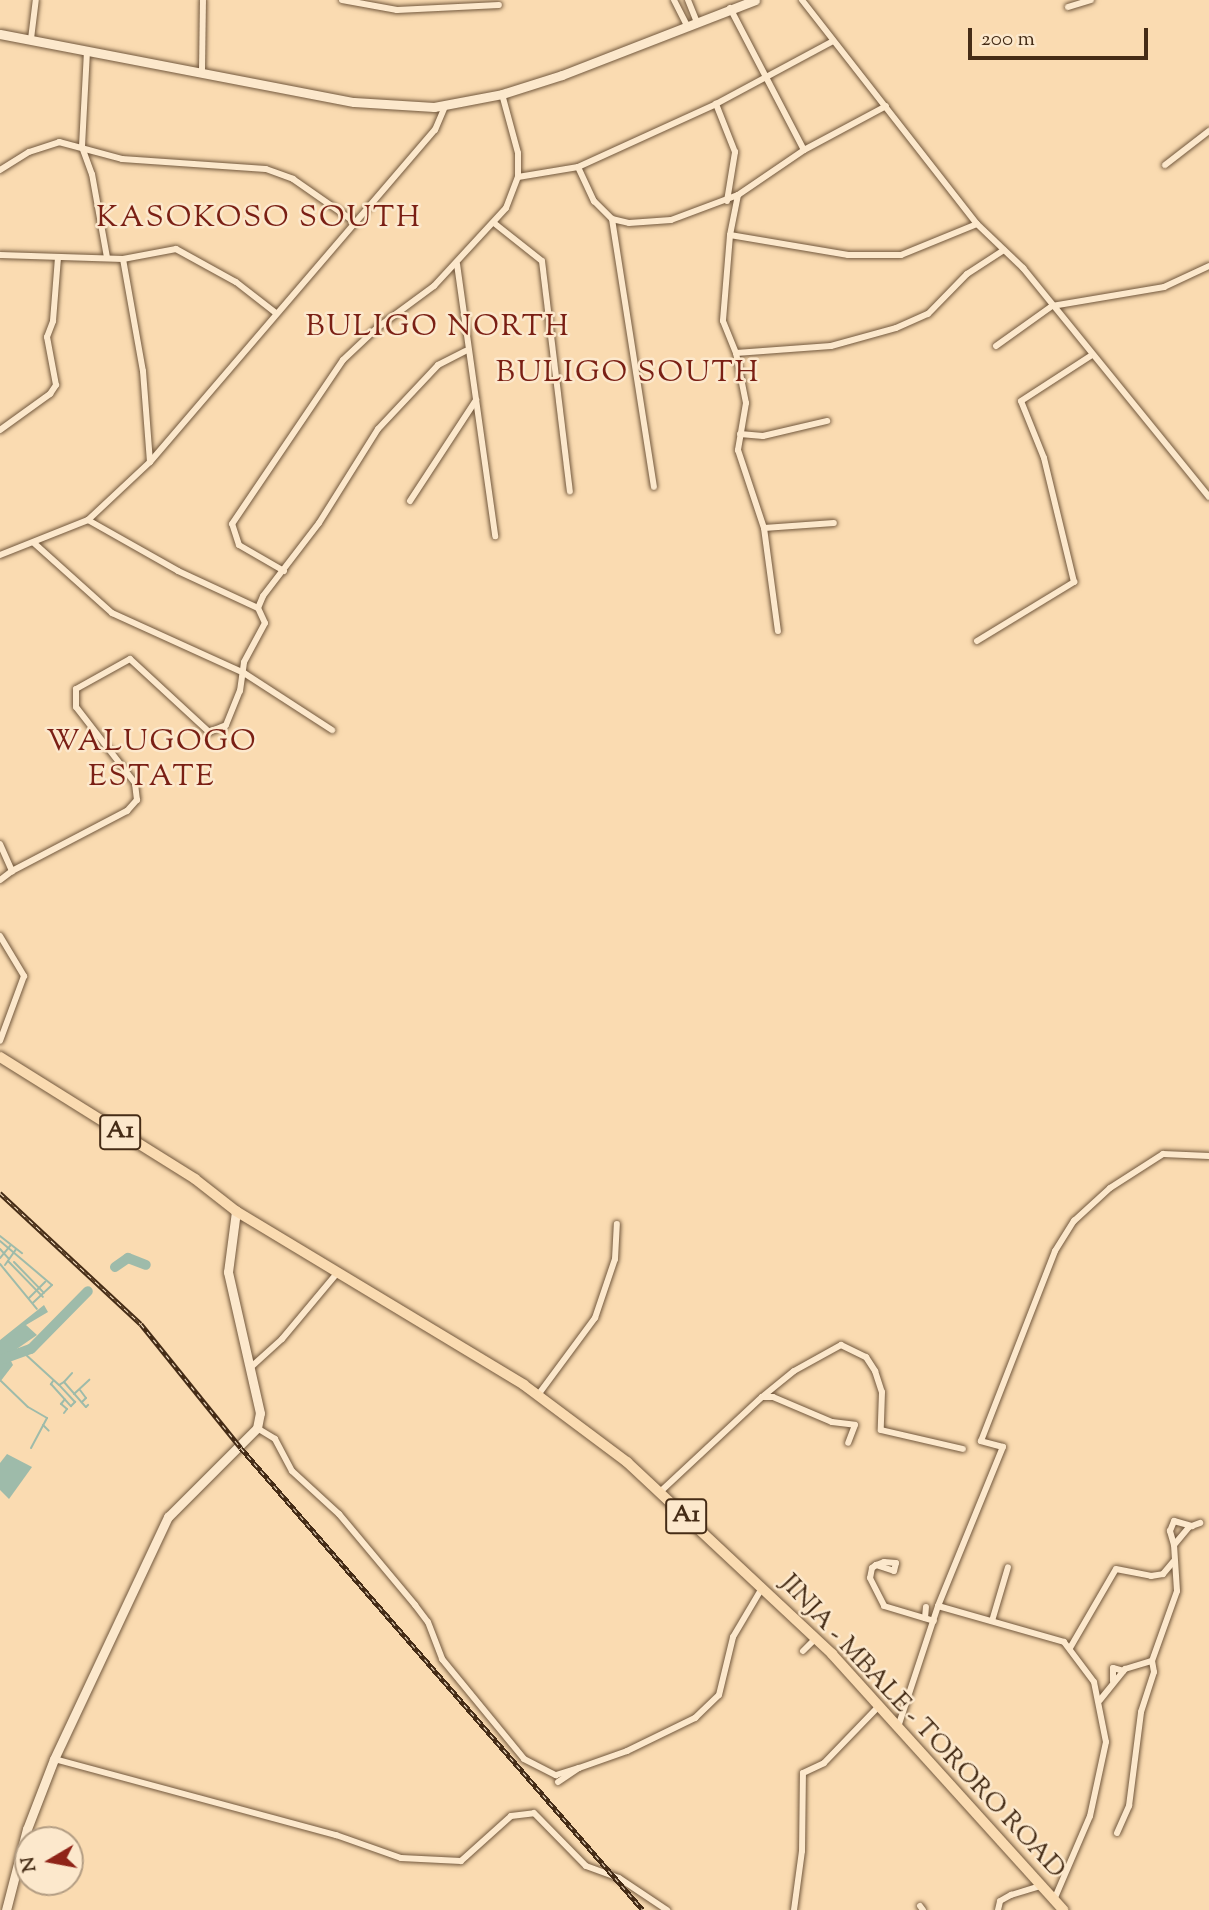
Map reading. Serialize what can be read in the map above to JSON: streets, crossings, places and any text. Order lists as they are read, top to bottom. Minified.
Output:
{"streets":{"main road":["A1","JINJA - MBALE - TORORO ROAD"]},"crossings":[["A1","JINJA - MBALE - TORORO ROAD"]],"districts":["KASOKOSO SOUTH","BULIGO NORTH","BULIGO SOUTH","WALUGOGO ESTATE"],"scale_bar":"200 m","north":"left"}
